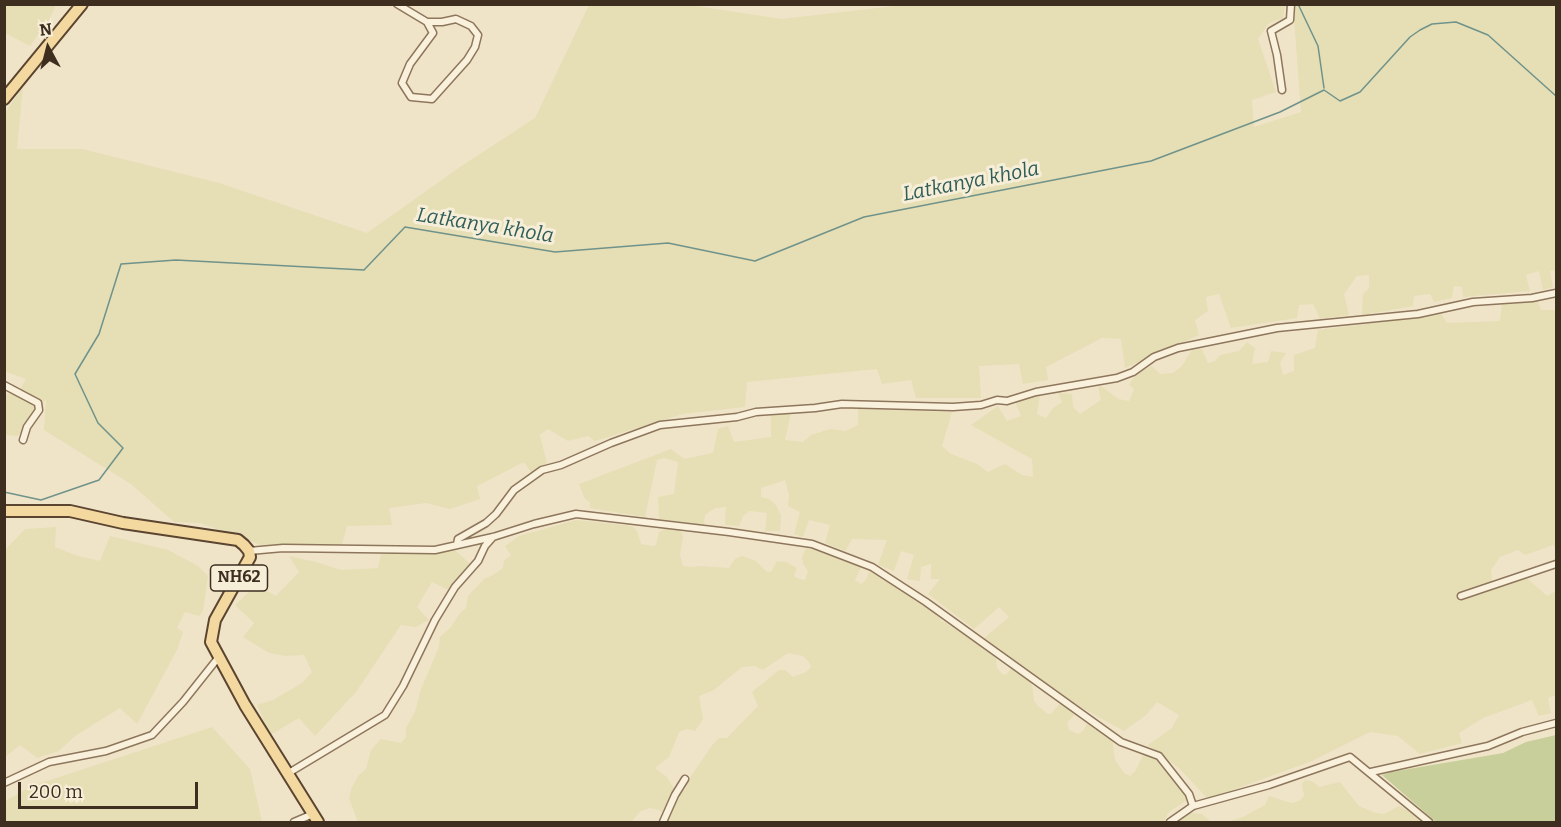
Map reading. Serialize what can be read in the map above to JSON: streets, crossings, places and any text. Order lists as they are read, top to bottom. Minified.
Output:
{"streets":{"main road":["NH62"]},"water":["Latkanya khola"],"scale_bar":"200 m","north":"top"}
